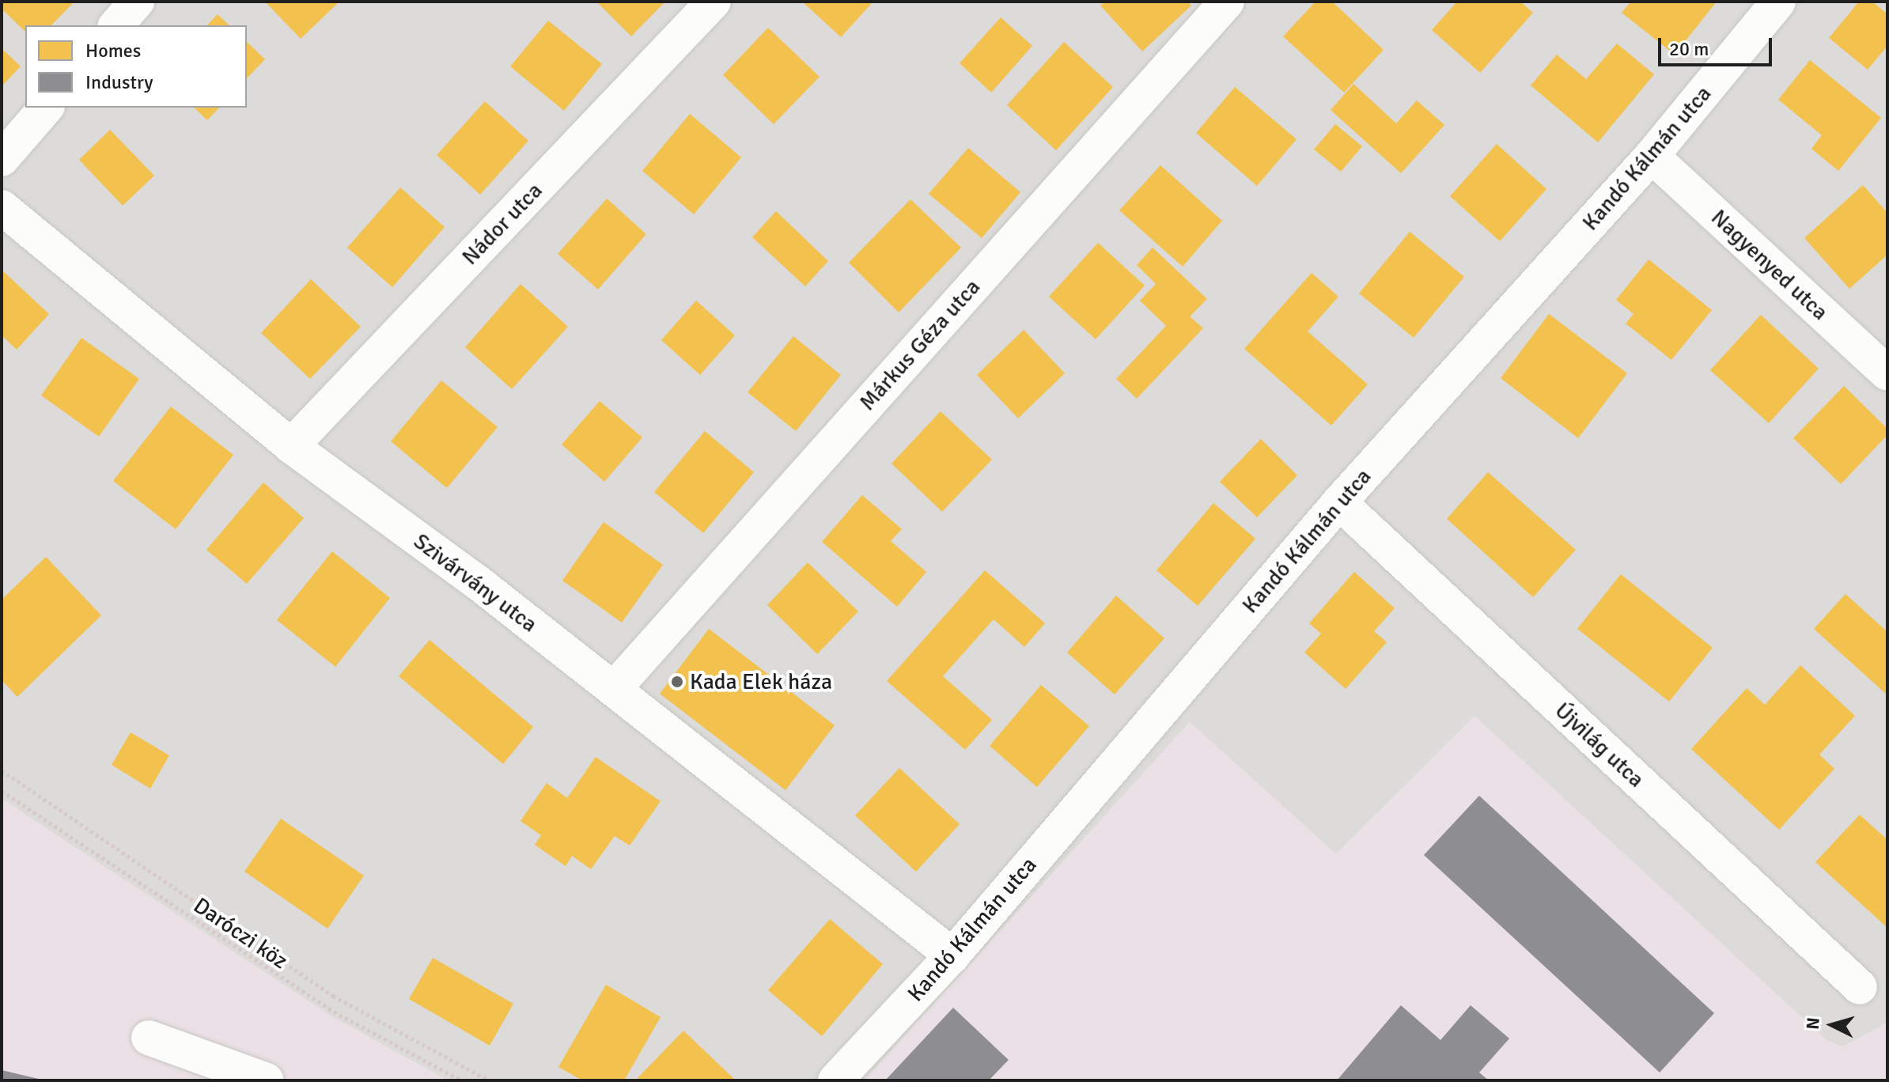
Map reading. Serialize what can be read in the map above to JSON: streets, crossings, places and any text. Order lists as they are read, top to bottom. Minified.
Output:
{"streets":{"street":["Kandó Kálmán utca","Nádor utca","Nagyenyed utca","Márkus Géza utca","Szivárvány utca","Újvilág utca"],"path":["Daróczi köz"]},"crossings":[["Kandó Kálmán utca","Nagyenyed utca"],["Kandó Kálmán utca","Szivárvány utca"],["Kandó Kálmán utca","Újvilág utca"],["Nádor utca","Szivárvány utca"],["Márkus Géza utca","Szivárvány utca"]],"places":["Kada Elek háza"],"legend":["Homes","Industry"],"scale_bar":"20 m","north":"left"}
